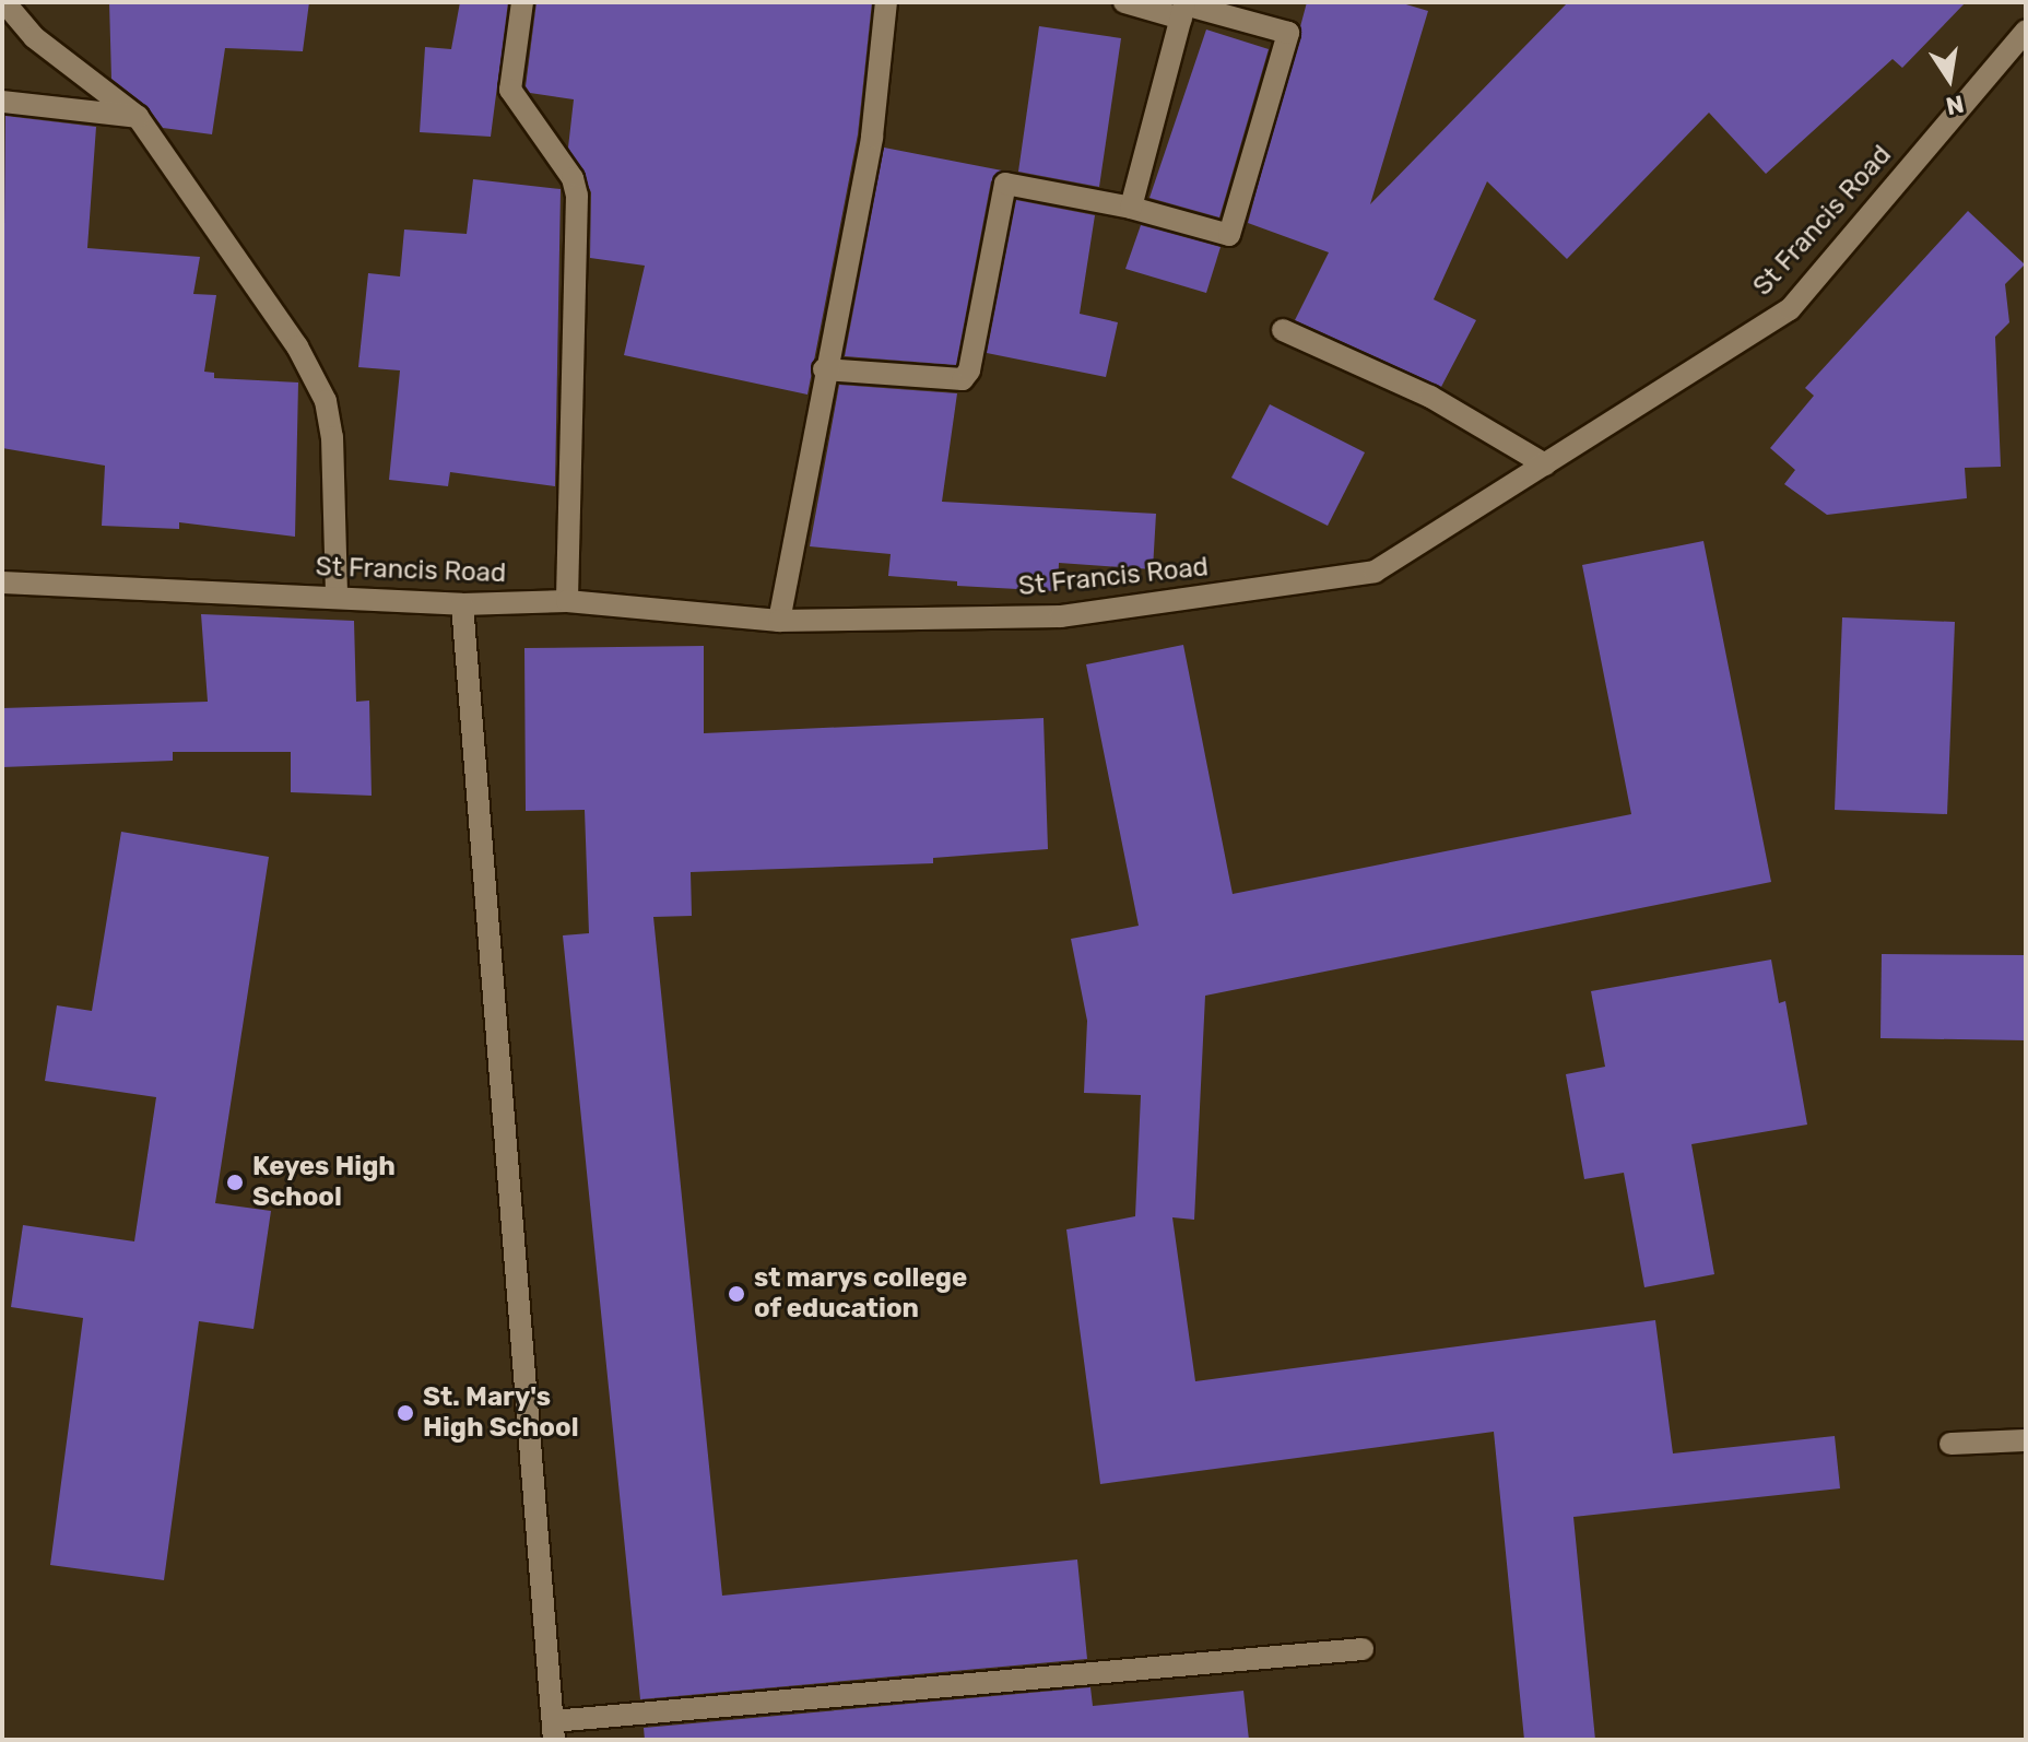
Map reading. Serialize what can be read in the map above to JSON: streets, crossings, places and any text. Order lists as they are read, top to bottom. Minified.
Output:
{"streets":{"street":["St Francis Road"]},"places":["Keyes High School","st marys college of education","St. Mary's High School"],"north":"bottom"}
